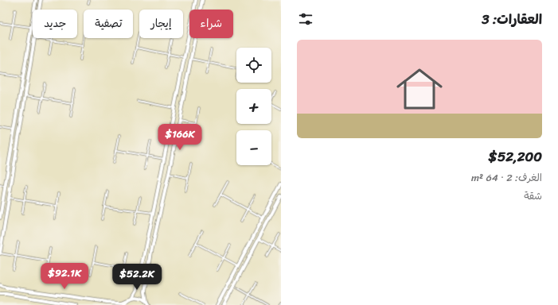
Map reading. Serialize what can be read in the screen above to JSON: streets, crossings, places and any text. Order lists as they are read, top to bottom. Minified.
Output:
{"page":{"heading":"العقارات: 3","chip":["شراء","إيجار","تصفية","جديد"],"list":[{"name":"$52,200","note":"الغرف: 2 · 64 m² · شقة"}],"map_buttons":["+","−"],"price":["$166K","$92.1K","$52.2K"]}}
